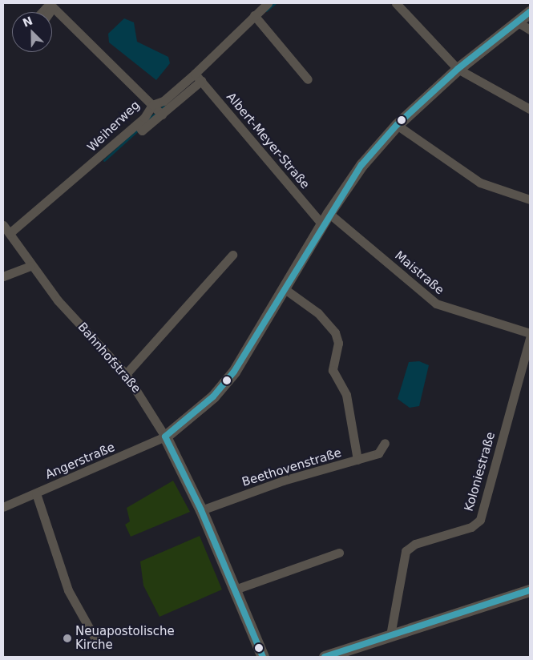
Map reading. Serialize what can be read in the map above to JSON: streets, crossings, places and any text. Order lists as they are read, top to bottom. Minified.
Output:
{"streets":{"street":["Weiherweg","Albert-Meyer-Straße","Maistraße","Bahnhofstraße","Angerstraße","Beethovenstraße","Koloniestraße"]},"crossings":[["Weiherweg","Albert-Meyer-Straße"],["Weiherweg","Bahnhofstraße"],["Bahnhofstraße","Angerstraße"],["Bahnhofstraße","Beethovenstraße"]],"places":["Neuapostolische Kirche"],"north":"top left"}
